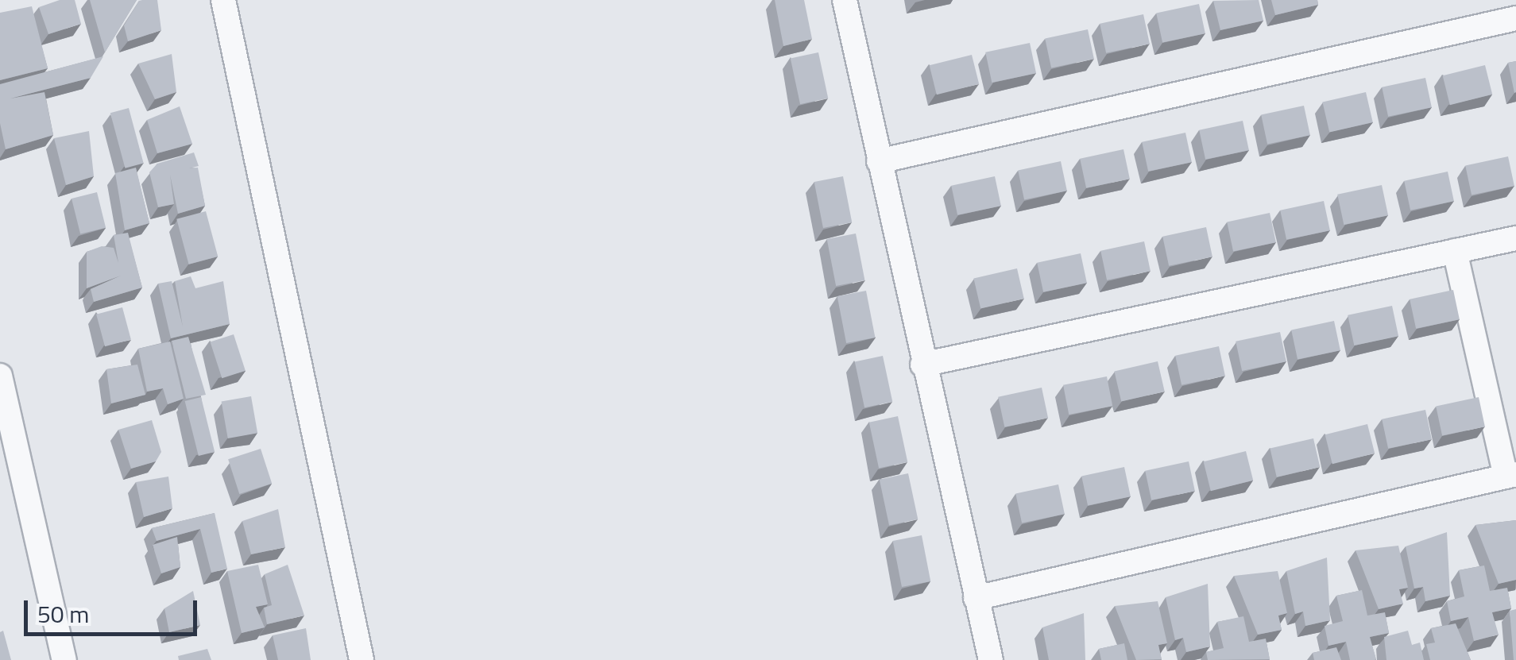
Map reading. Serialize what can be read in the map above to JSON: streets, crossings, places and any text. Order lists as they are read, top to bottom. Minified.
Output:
{"scale_bar":"50 m"}
